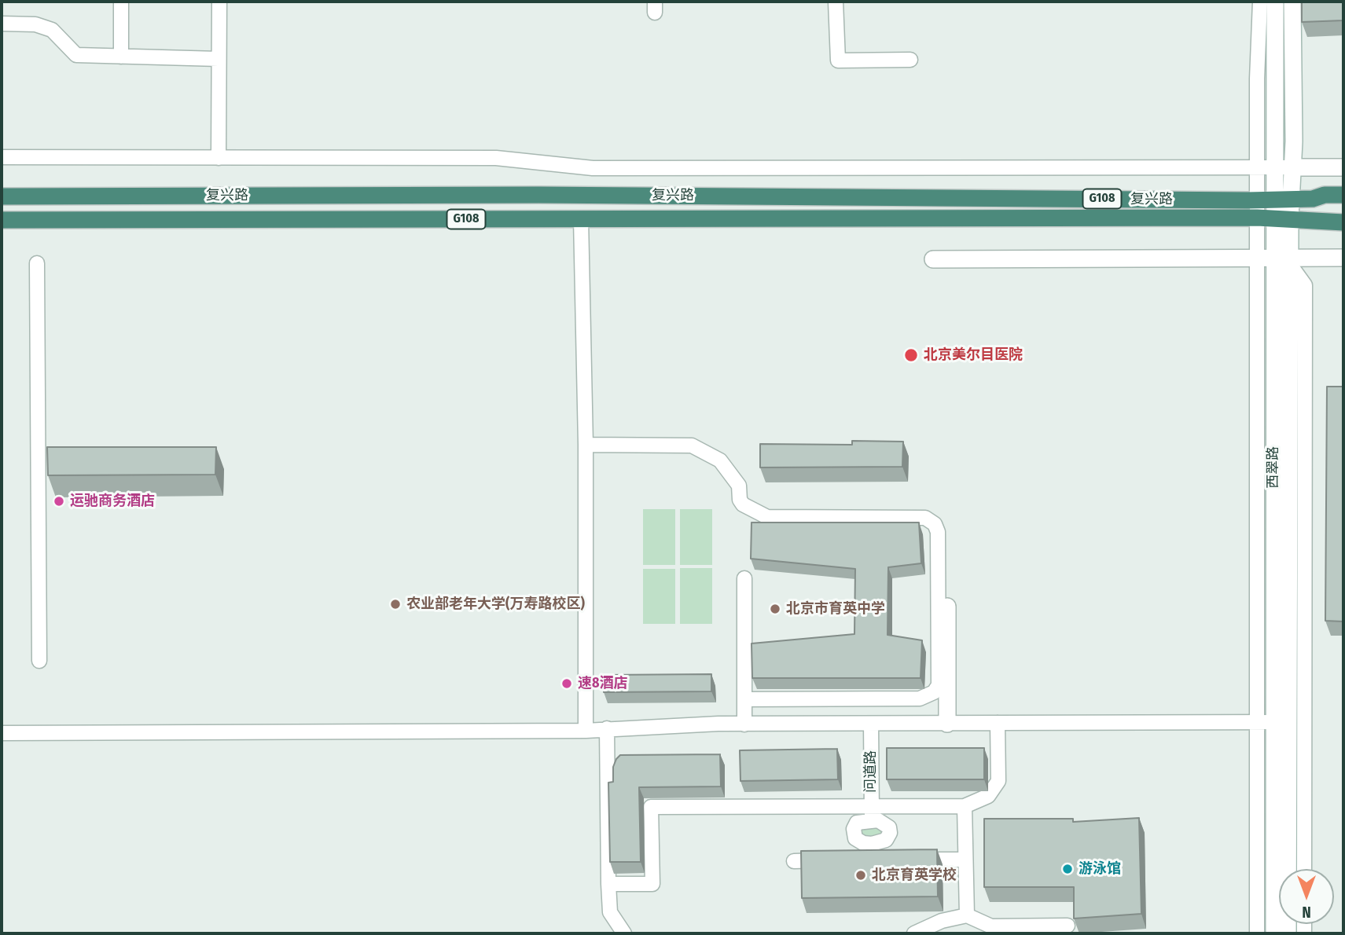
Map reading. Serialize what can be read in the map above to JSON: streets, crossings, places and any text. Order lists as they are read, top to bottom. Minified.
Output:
{"streets":{"highway":["复兴路","G108"],"main road":["西翠路"],"street":["问道路"]},"crossings":[["复兴路","西翠路"]],"places":["北京美尔目医院","运驰商务酒店","农业部老年大学(万寿路校区)","北京市育英中学","速8酒店","游泳馆","北京育英学校"],"north":"bottom"}
